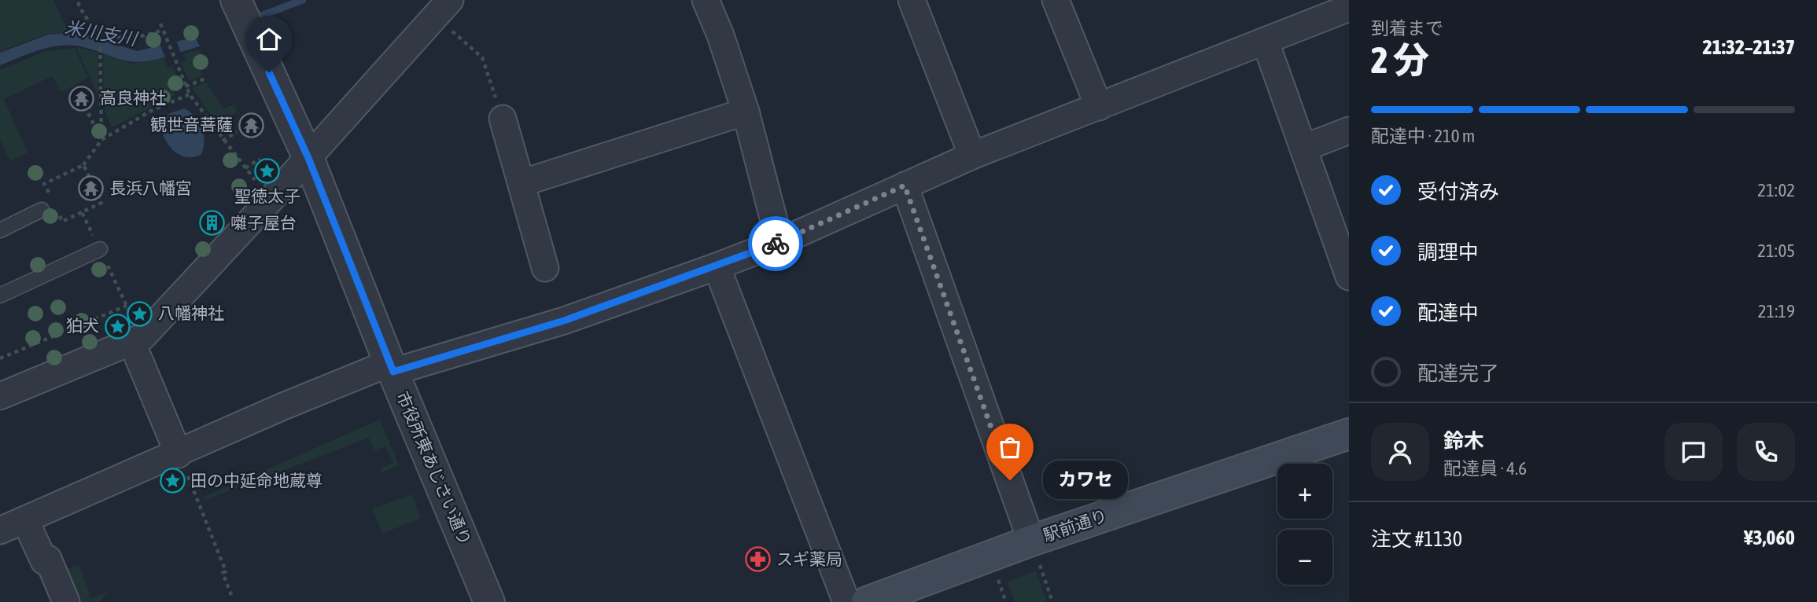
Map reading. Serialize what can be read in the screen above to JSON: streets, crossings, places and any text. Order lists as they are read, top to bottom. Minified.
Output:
{"streets":{"main road":["駅前通り"],"street":["市役所東あじさい通り"]},"water":["米川支川"],"places":{"temple":["高良神社","観世音菩薩","長浜八幡宮"],"place":["聖徳太子","八幡神社","狛犬","田の中延命地蔵尊"],"building":["囃子屋台"],"other":["カワセ"],"pharmacy":["スギ薬局"]},"page":{"heading":["2 分","到着まで","21:32–21:37"],"panel":["鈴木","配達員 · 4.6","注文 #1130","¥3,060"],"bar":"配達中 · 210 m","list":[["受付済み","21:02"],["調理中","21:05"],["配達中","21:19"],"配達完了"],"bubble":"カワセ","map_buttons":["+","−"]}}
